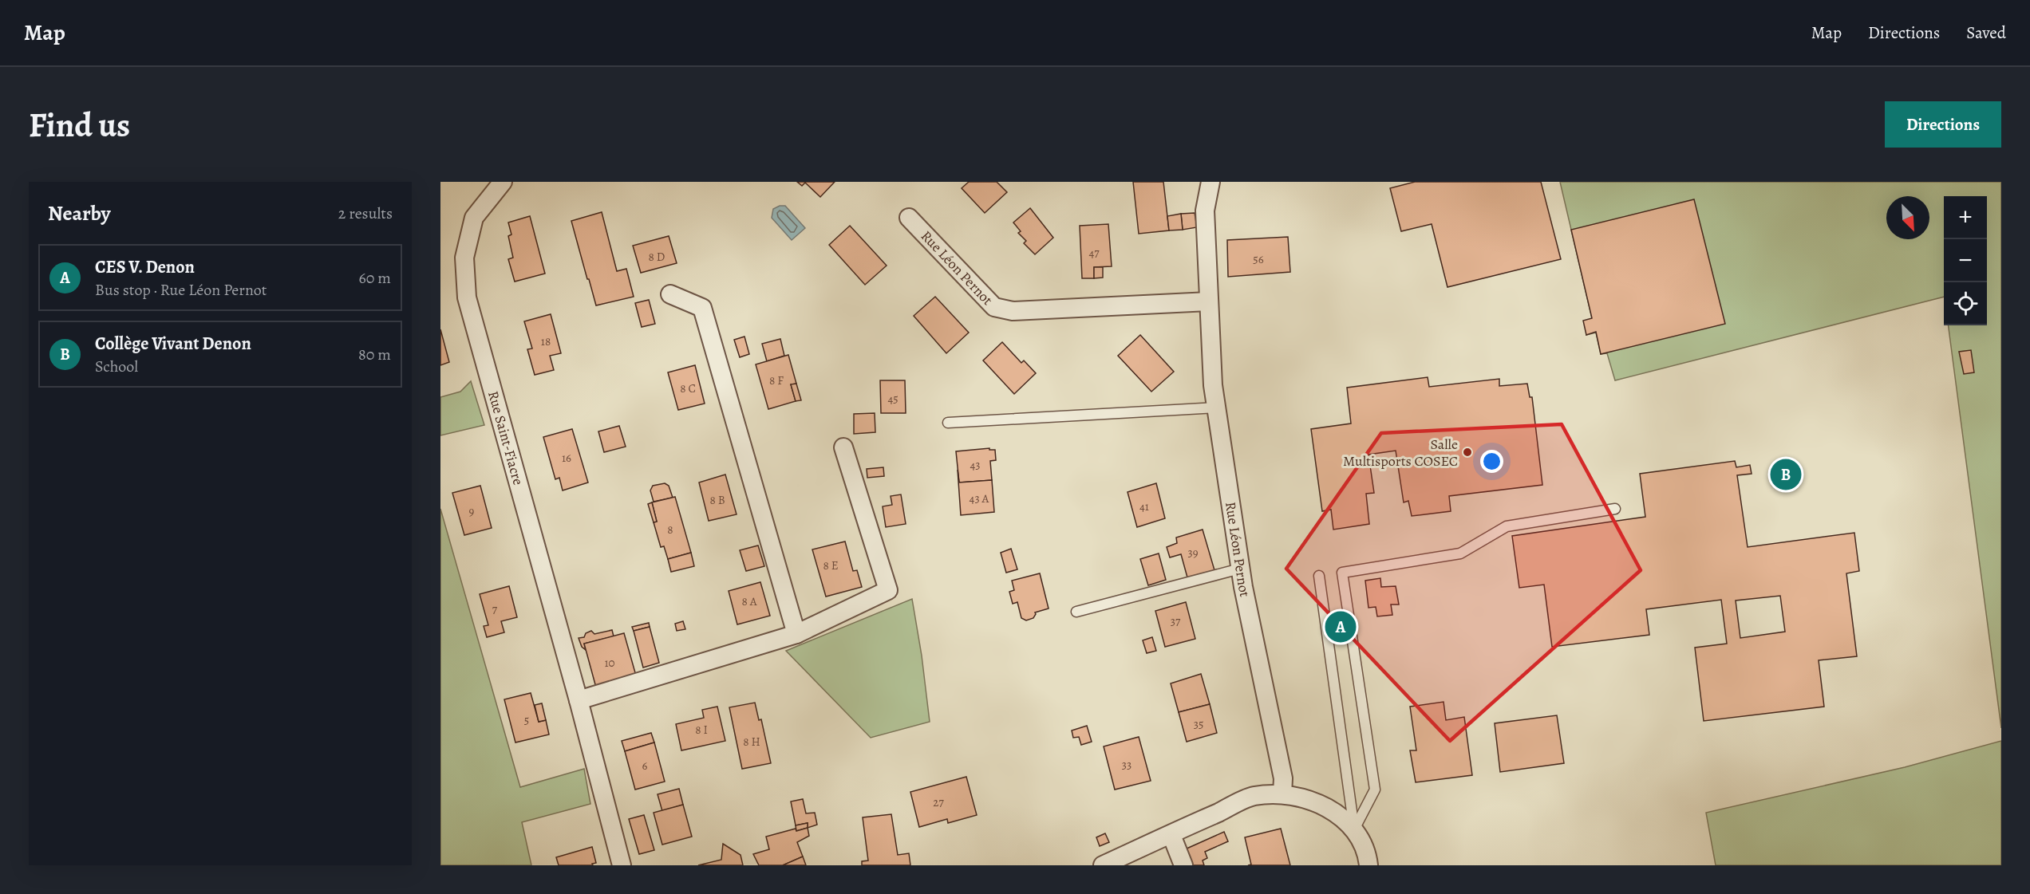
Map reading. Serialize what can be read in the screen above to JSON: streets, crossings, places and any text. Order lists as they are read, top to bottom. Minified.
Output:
{"streets":{"street":["Rue Léon Pernot","Rue Saint-Fiacre"]},"places":["Salle Multisports COSEC"],"house_numbers":["47","8 D","56","18","8 F","8 C","45","16","43","43 A","8 B","41","9","8","39","8 E","8 A","7","37","10","5","35","8 I","8 H","33","6","27"],"north":"bottom right","page":{"header":"Map","nav":["Map","Directions","Saved"],"buttons":"Directions","title":"Find us","heading":["Nearby","2 results"],"map_buttons":["+","−"],"list":[{"mark":"A","name":"CES V. Denon","note":"Bus stop · Rue Léon Pernot","value":"60 m"},{"mark":"B","name":"Collège Vivant Denon","note":"School","value":"80 m"}],"pins":["B","A"]}}
